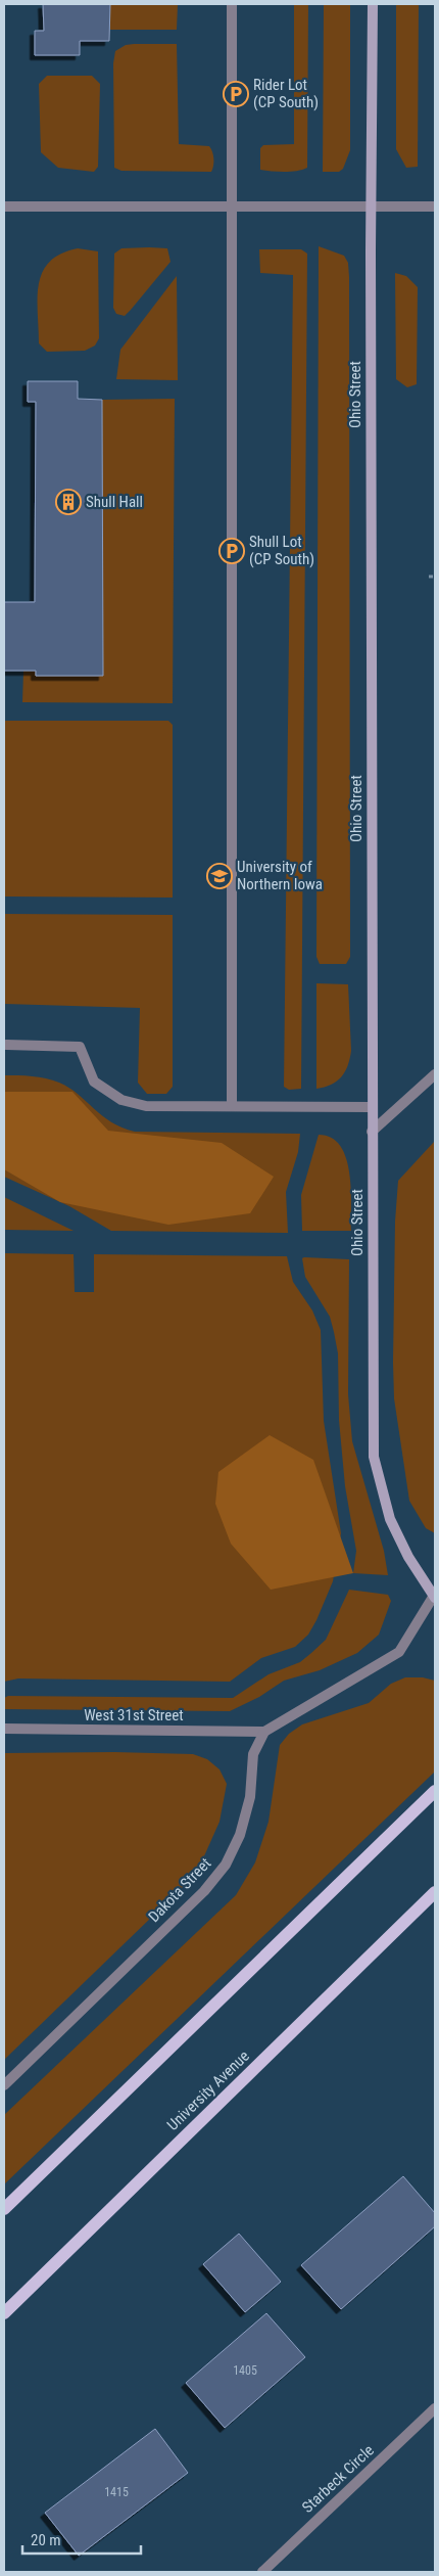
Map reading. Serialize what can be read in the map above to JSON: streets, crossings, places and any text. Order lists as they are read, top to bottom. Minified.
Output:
{"streets":{"main road":["University Avenue"],"street":["Ohio Street","West 31st Street","Dakota Street","Starbeck Circle"]},"crossings":[["West 31st Street","Dakota Street"]],"places":{"parking":["Rider Lot (CP South)","Shull Lot (CP South)"],"building":["Shull Hall"],"school or university":["University of Northern Iowa"]},"house_numbers":["1405","1415"],"scale_bar":"20 m"}
